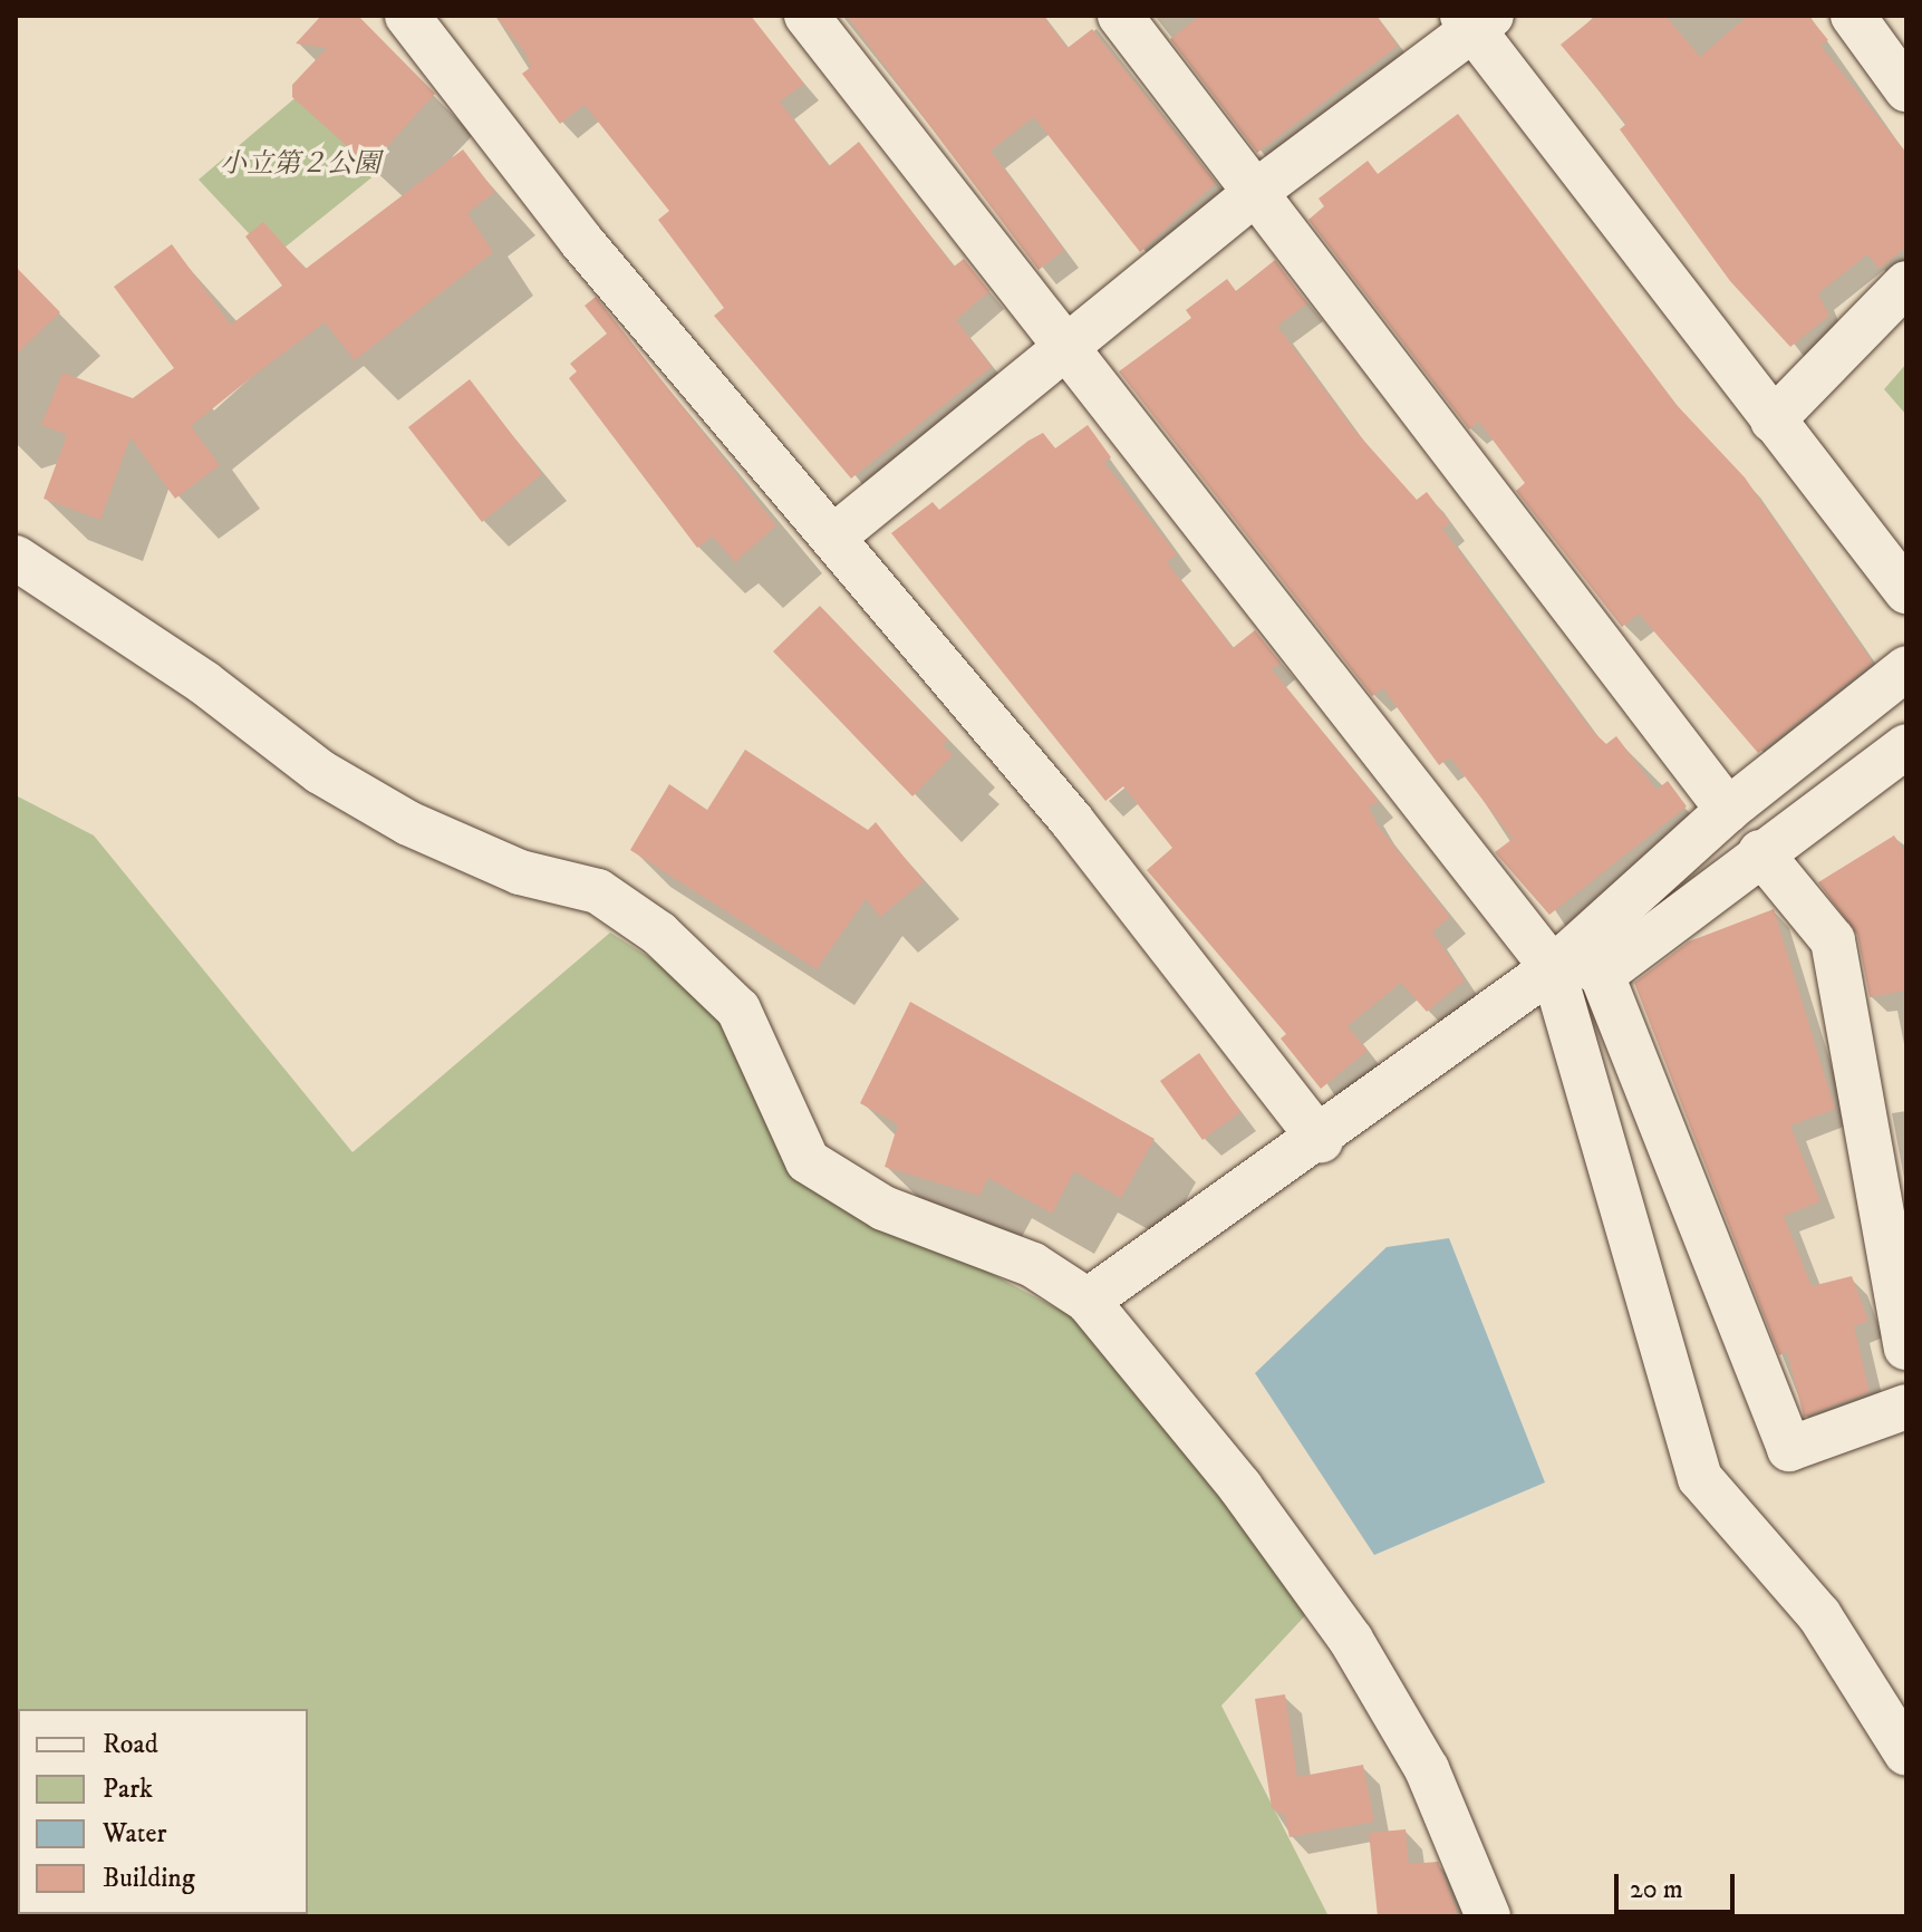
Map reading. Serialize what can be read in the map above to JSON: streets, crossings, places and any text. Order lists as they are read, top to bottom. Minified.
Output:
{"parks":["小立第２公園"],"legend":["Road","Park","Water","Building"],"scale_bar":"20 m"}
